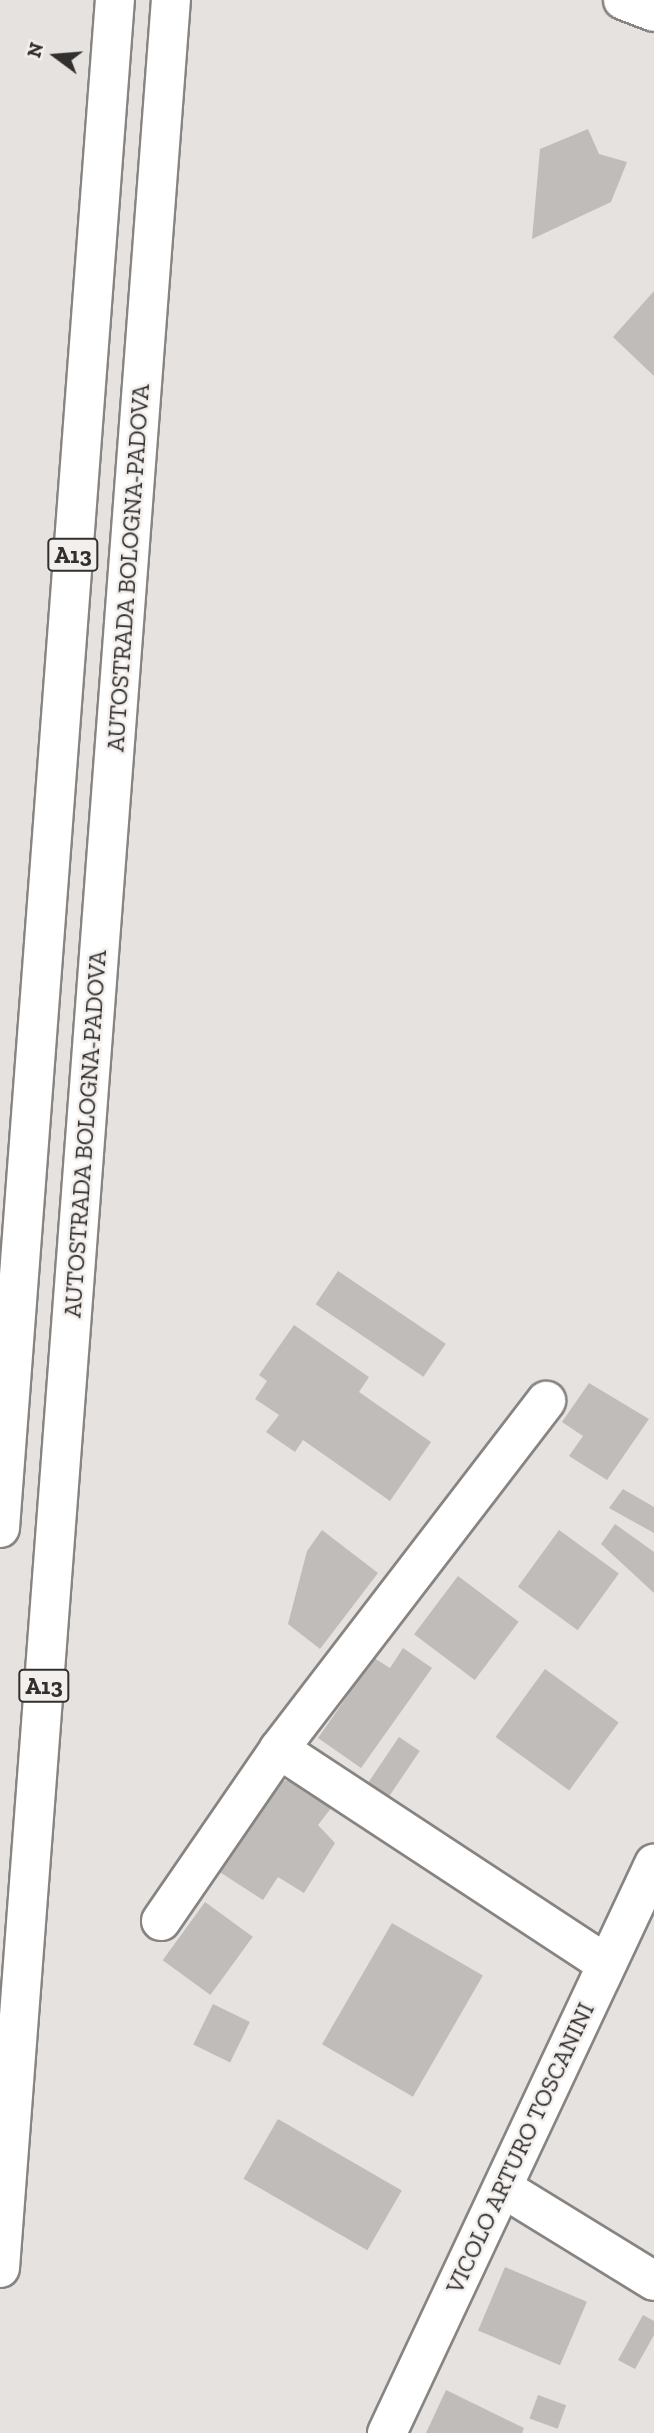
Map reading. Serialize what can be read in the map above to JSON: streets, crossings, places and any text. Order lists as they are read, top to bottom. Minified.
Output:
{"streets":{"main road":["A13","AUTOSTRADA BOLOGNA-PADOVA","VICOLO ARTURO TOSCANINI"]},"north":"left"}
